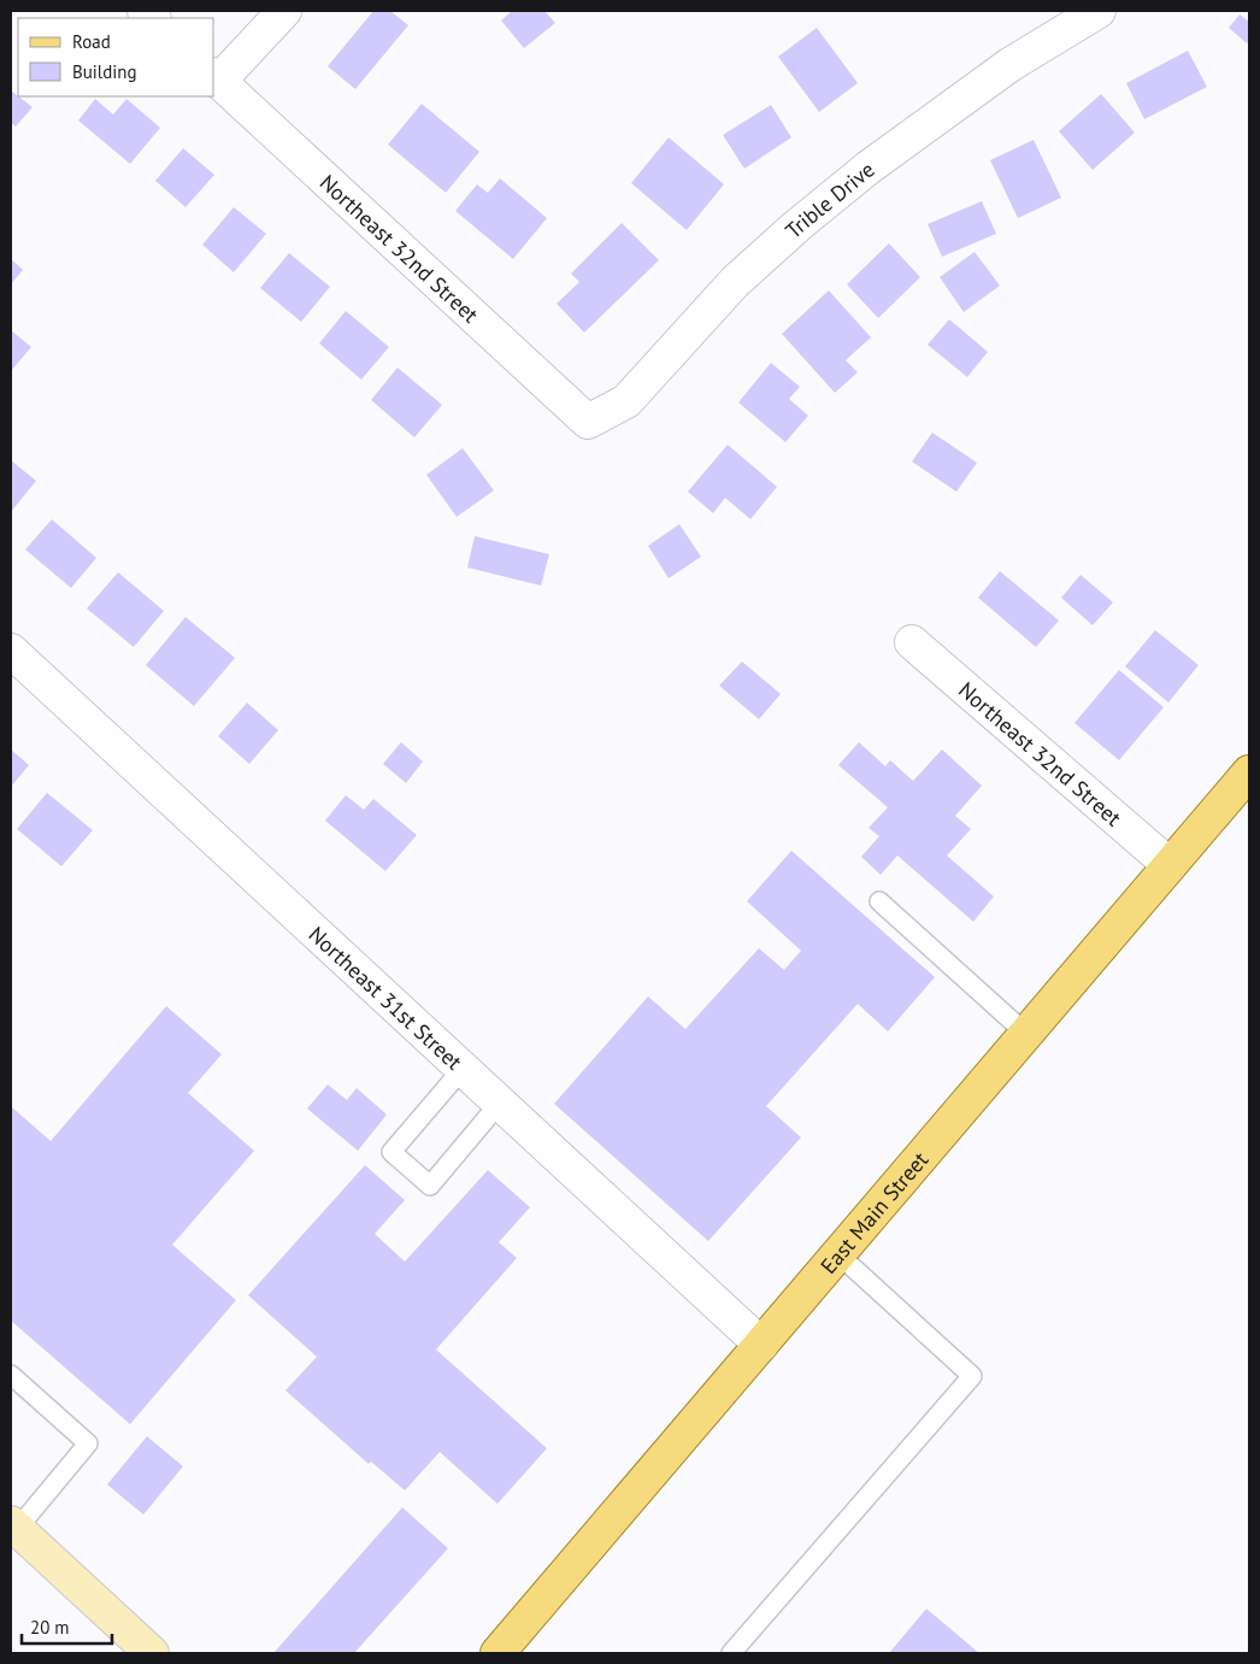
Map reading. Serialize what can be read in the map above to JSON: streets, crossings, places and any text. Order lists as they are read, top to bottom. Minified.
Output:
{"streets":{"main road":["East Main Street"],"street":["Trible Drive","Northeast 32nd Street","Northeast 31st Street"]},"crossings":[["Trible Drive","Northeast 32nd Street"],["Northeast 32nd Street","East Main Street"],["Northeast 31st Street","East Main Street"]],"legend":["Road","Building"],"scale_bar":"20 m"}
